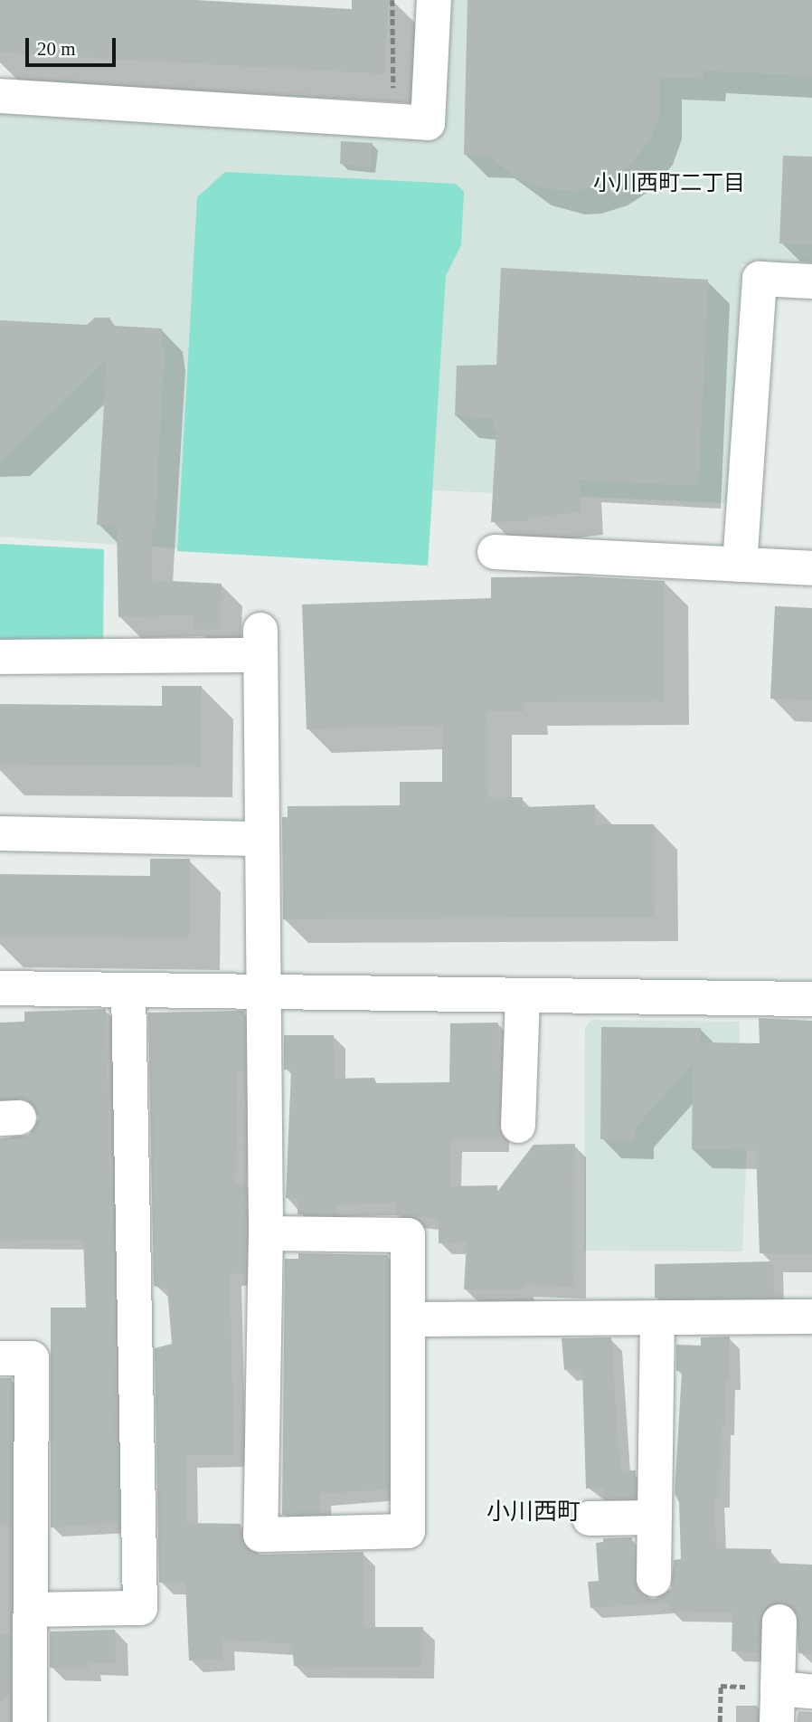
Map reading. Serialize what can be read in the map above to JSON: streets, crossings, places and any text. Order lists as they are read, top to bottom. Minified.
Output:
{"districts":["小川西町二丁目","小川西町"],"scale_bar":"20 m"}
